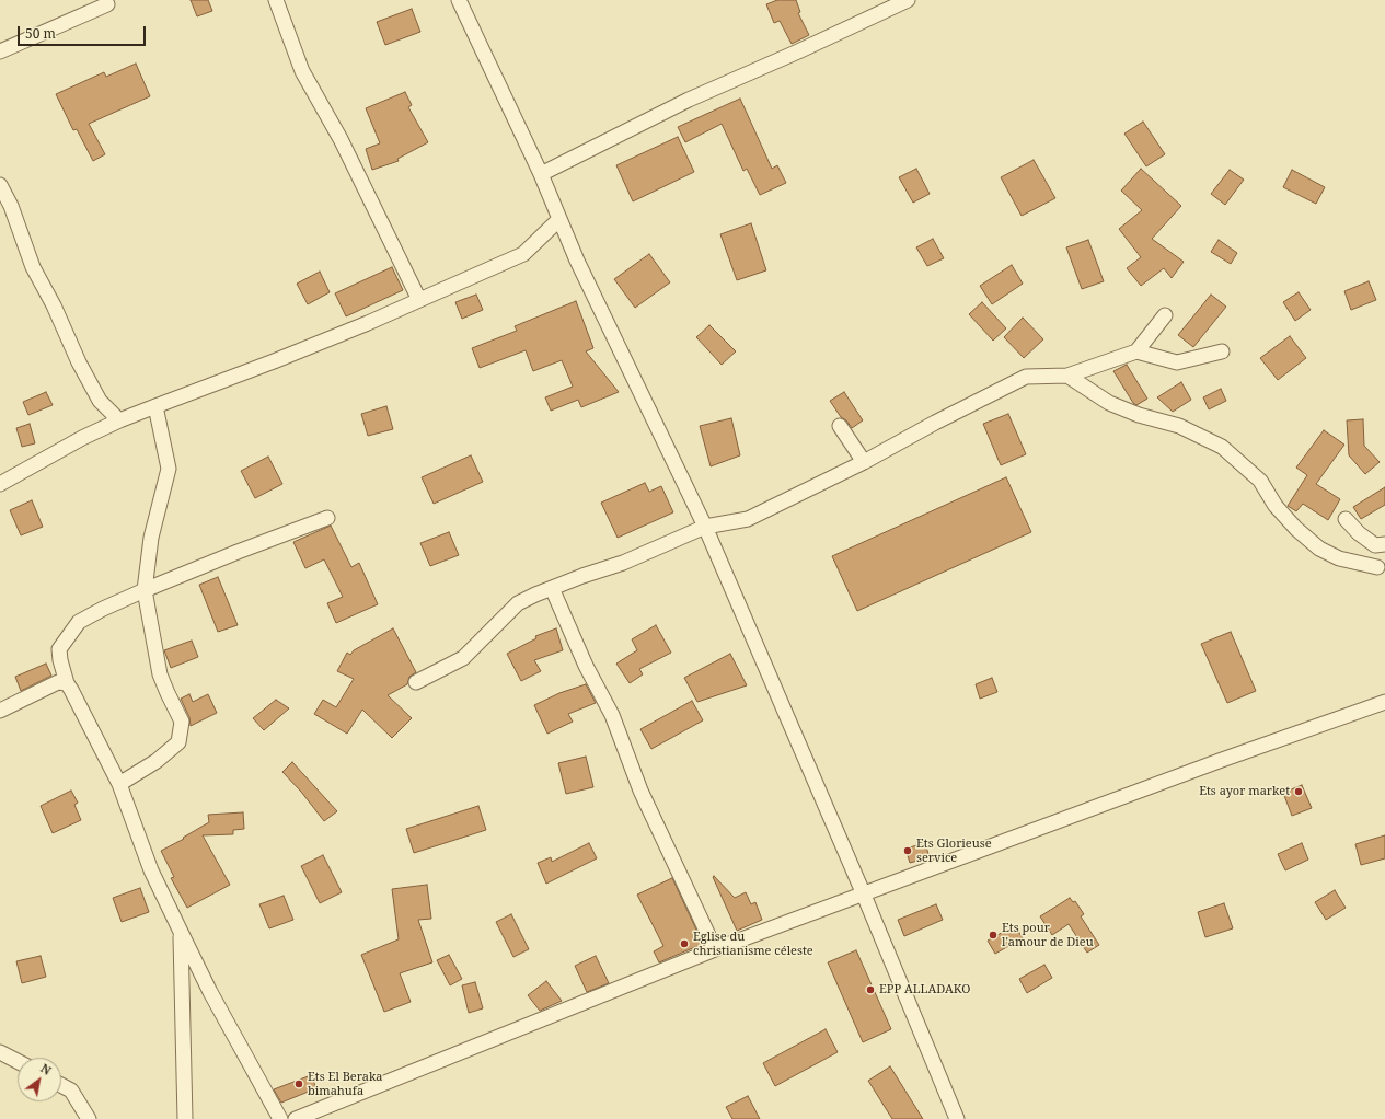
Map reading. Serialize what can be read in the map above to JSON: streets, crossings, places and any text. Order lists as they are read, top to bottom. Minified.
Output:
{"places":["Ets ayor market","Ets Glorieuse service","Ets pour l'amour de Dieu","Eglise du christianisme céleste","EPP ALLADAKO","Ets El Beraka bimahufa"],"scale_bar":"50 m","north":"top right"}
